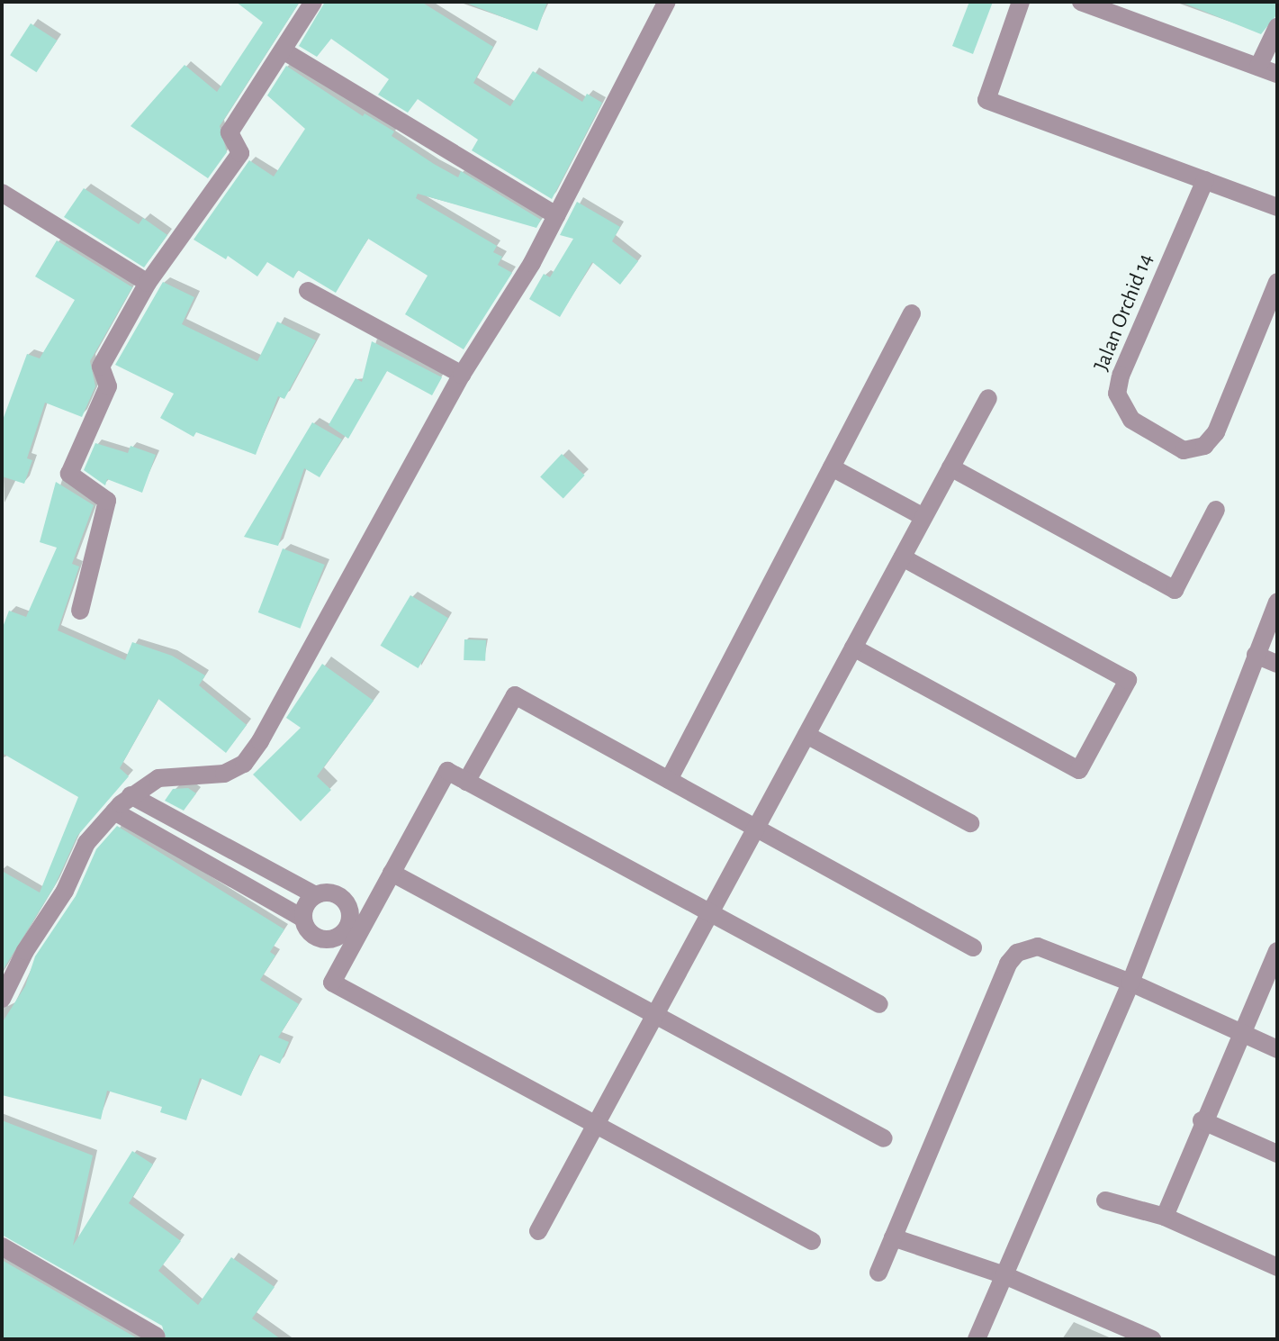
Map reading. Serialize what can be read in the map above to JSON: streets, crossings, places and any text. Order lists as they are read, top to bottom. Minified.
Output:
{"streets":{"street":["Jalan Orchid 14"]}}
